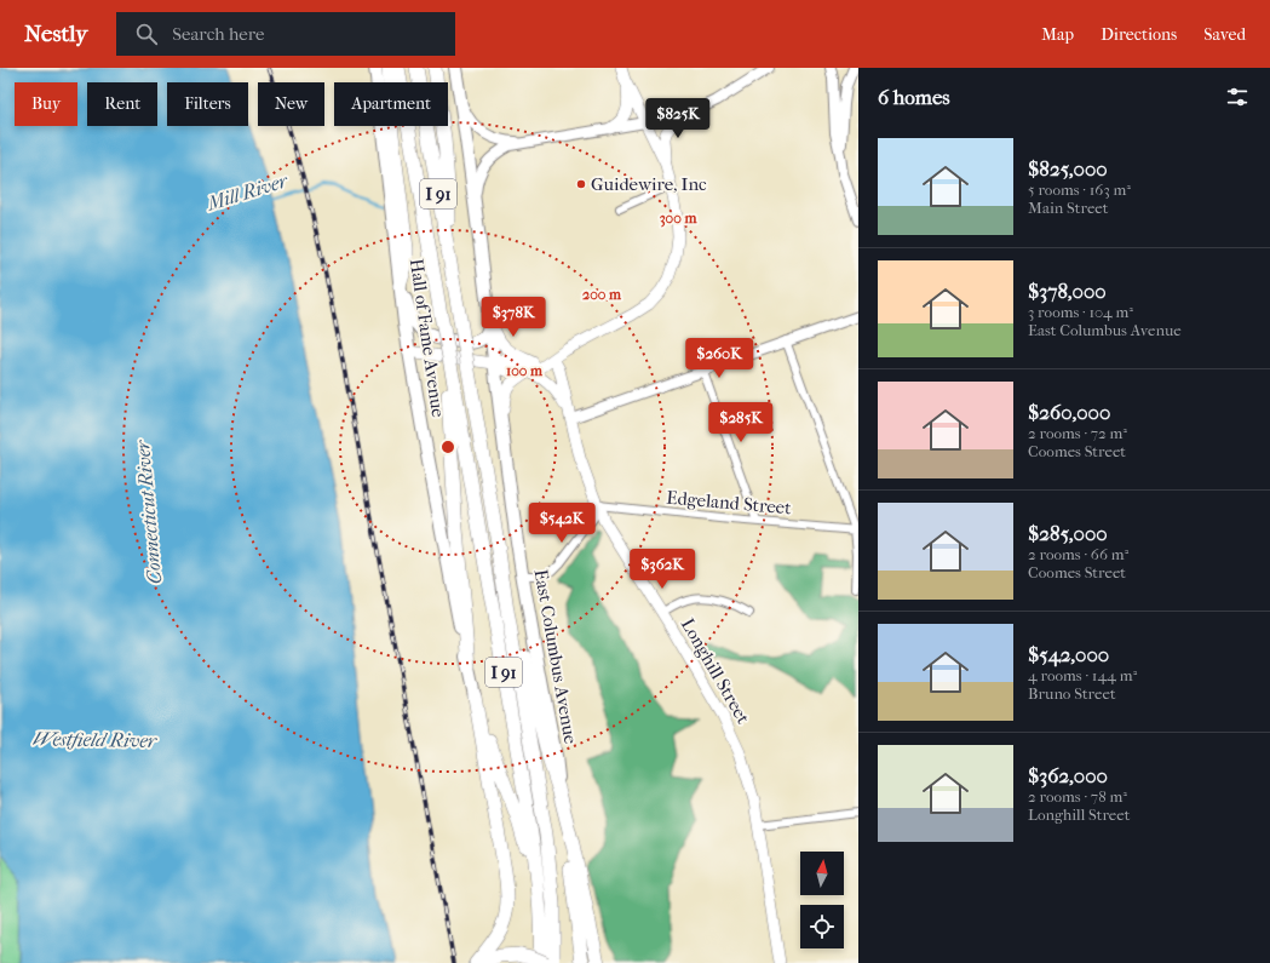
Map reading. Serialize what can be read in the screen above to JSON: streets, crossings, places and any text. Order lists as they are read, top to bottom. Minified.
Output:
{"streets":{"highway":["I 91"],"main road":["Hall of Fame Avenue","East Columbus Avenue","Longhill Street"],"street":["Edgeland Street"]},"crossings":[["Edgeland Street","Longhill Street"]],"water":["Mill River","Connecticut River","Westfield River"],"places":["Guidewire, Inc"],"north":"top","page":{"header":"Nestly","search":"Search here","nav":["Map","Directions","Saved"],"heading":"6 homes","chip":["Buy","Rent","Filters","New","Apartment"],"price":["$825K","$378K","$260K","$285K","$542K","$362K"],"list":[{"name":"$825,000","note":"5 rooms · 163 m² · Main Street"},{"name":"$378,000","note":"3 rooms · 104 m² · East Columbus Avenue"},{"name":"$260,000","note":"2 rooms · 72 m² · Coomes Street"},{"name":"$285,000","note":"2 rooms · 66 m² · Coomes Street"},{"name":"$542,000","note":"4 rooms · 144 m² · Bruno Street"},{"name":"$362,000","note":"2 rooms · 78 m² · Longhill Street"}]},"rings":["300 m","200 m","100 m"]}
